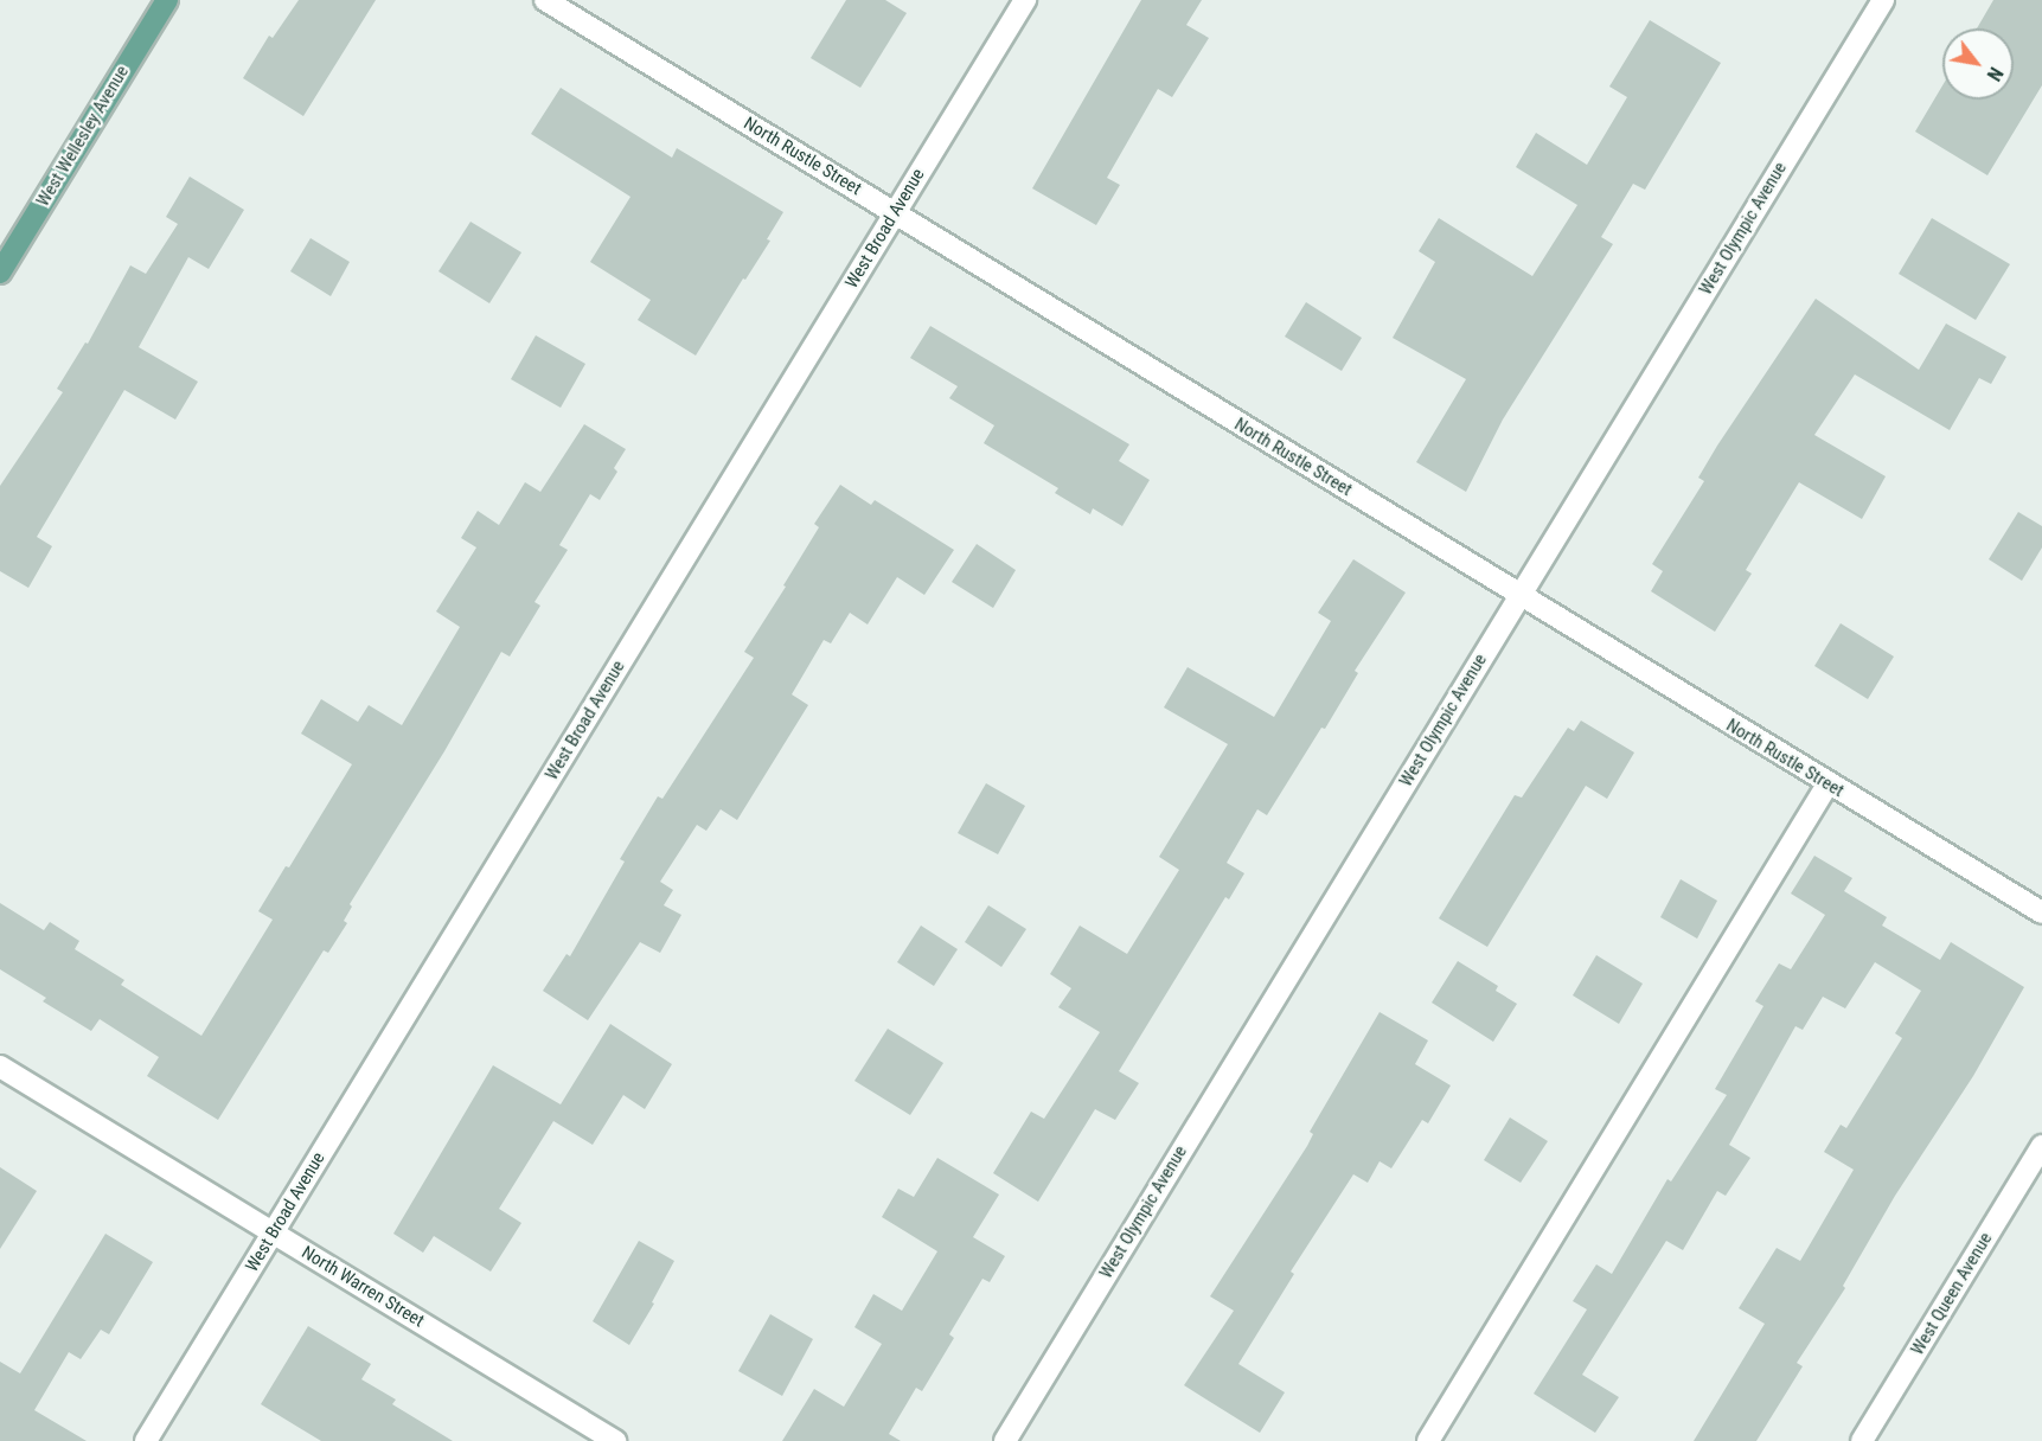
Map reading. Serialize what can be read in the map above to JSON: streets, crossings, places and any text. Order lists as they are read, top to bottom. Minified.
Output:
{"streets":{"main road":["West Wellesley Avenue"],"street":["North Rustle Street","West Broad Avenue","West Olympic Avenue","North Warren Street","West Queen Avenue"]},"crossings":[["North Rustle Street","West Broad Avenue"],["North Rustle Street","West Olympic Avenue"],["West Broad Avenue","North Warren Street"]],"north":"bottom right"}
